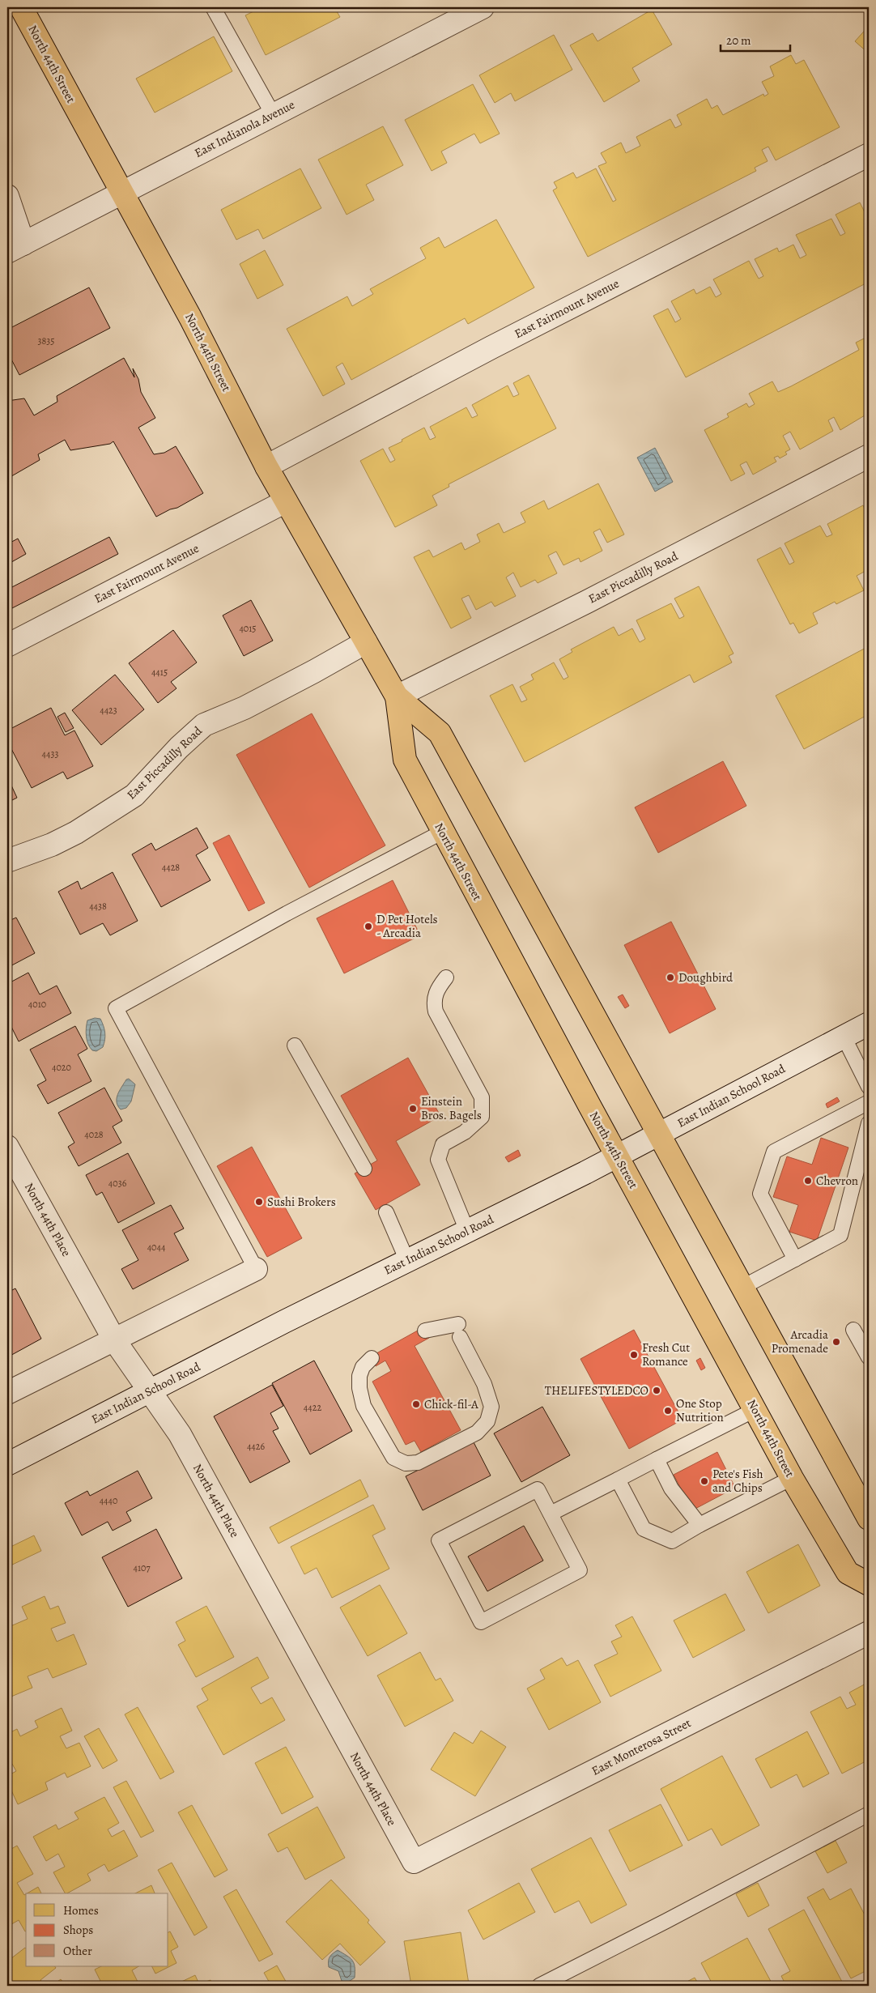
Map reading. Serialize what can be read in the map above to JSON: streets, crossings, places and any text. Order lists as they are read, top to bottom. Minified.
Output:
{"streets":{"main road":["North 44th Street"],"street":["East Indianola Avenue","East Fairmount Avenue","East Piccadilly Road","East Indian School Road","North 44th Place","East Monterosa Street"]},"crossings":[["North 44th Street","East Indianola Avenue"],["North 44th Street","East Fairmount Avenue"],["North 44th Street","East Piccadilly Road"],["North 44th Street","East Indian School Road"],["East Indian School Road","North 44th Place"],["North 44th Place","East Monterosa Street"]],"places":["D Pet Hotels - Arcadia","Doughbird","Einstein Bros. Bagels","Chevron","Sushi Brokers","Arcadia Promenade","Fresh Cut Romance","THELIFESTYLEDCO","Chick-fil-A","One Stop Nutrition","Pete's Fish and Chips"],"house_numbers":["3835","4015","4415","4423","4433","4428","4438","4010","4020","4028","4036","4044","4422","4426","4440","4107"],"legend":["Homes","Shops","Other"],"scale_bar":"20 m"}
